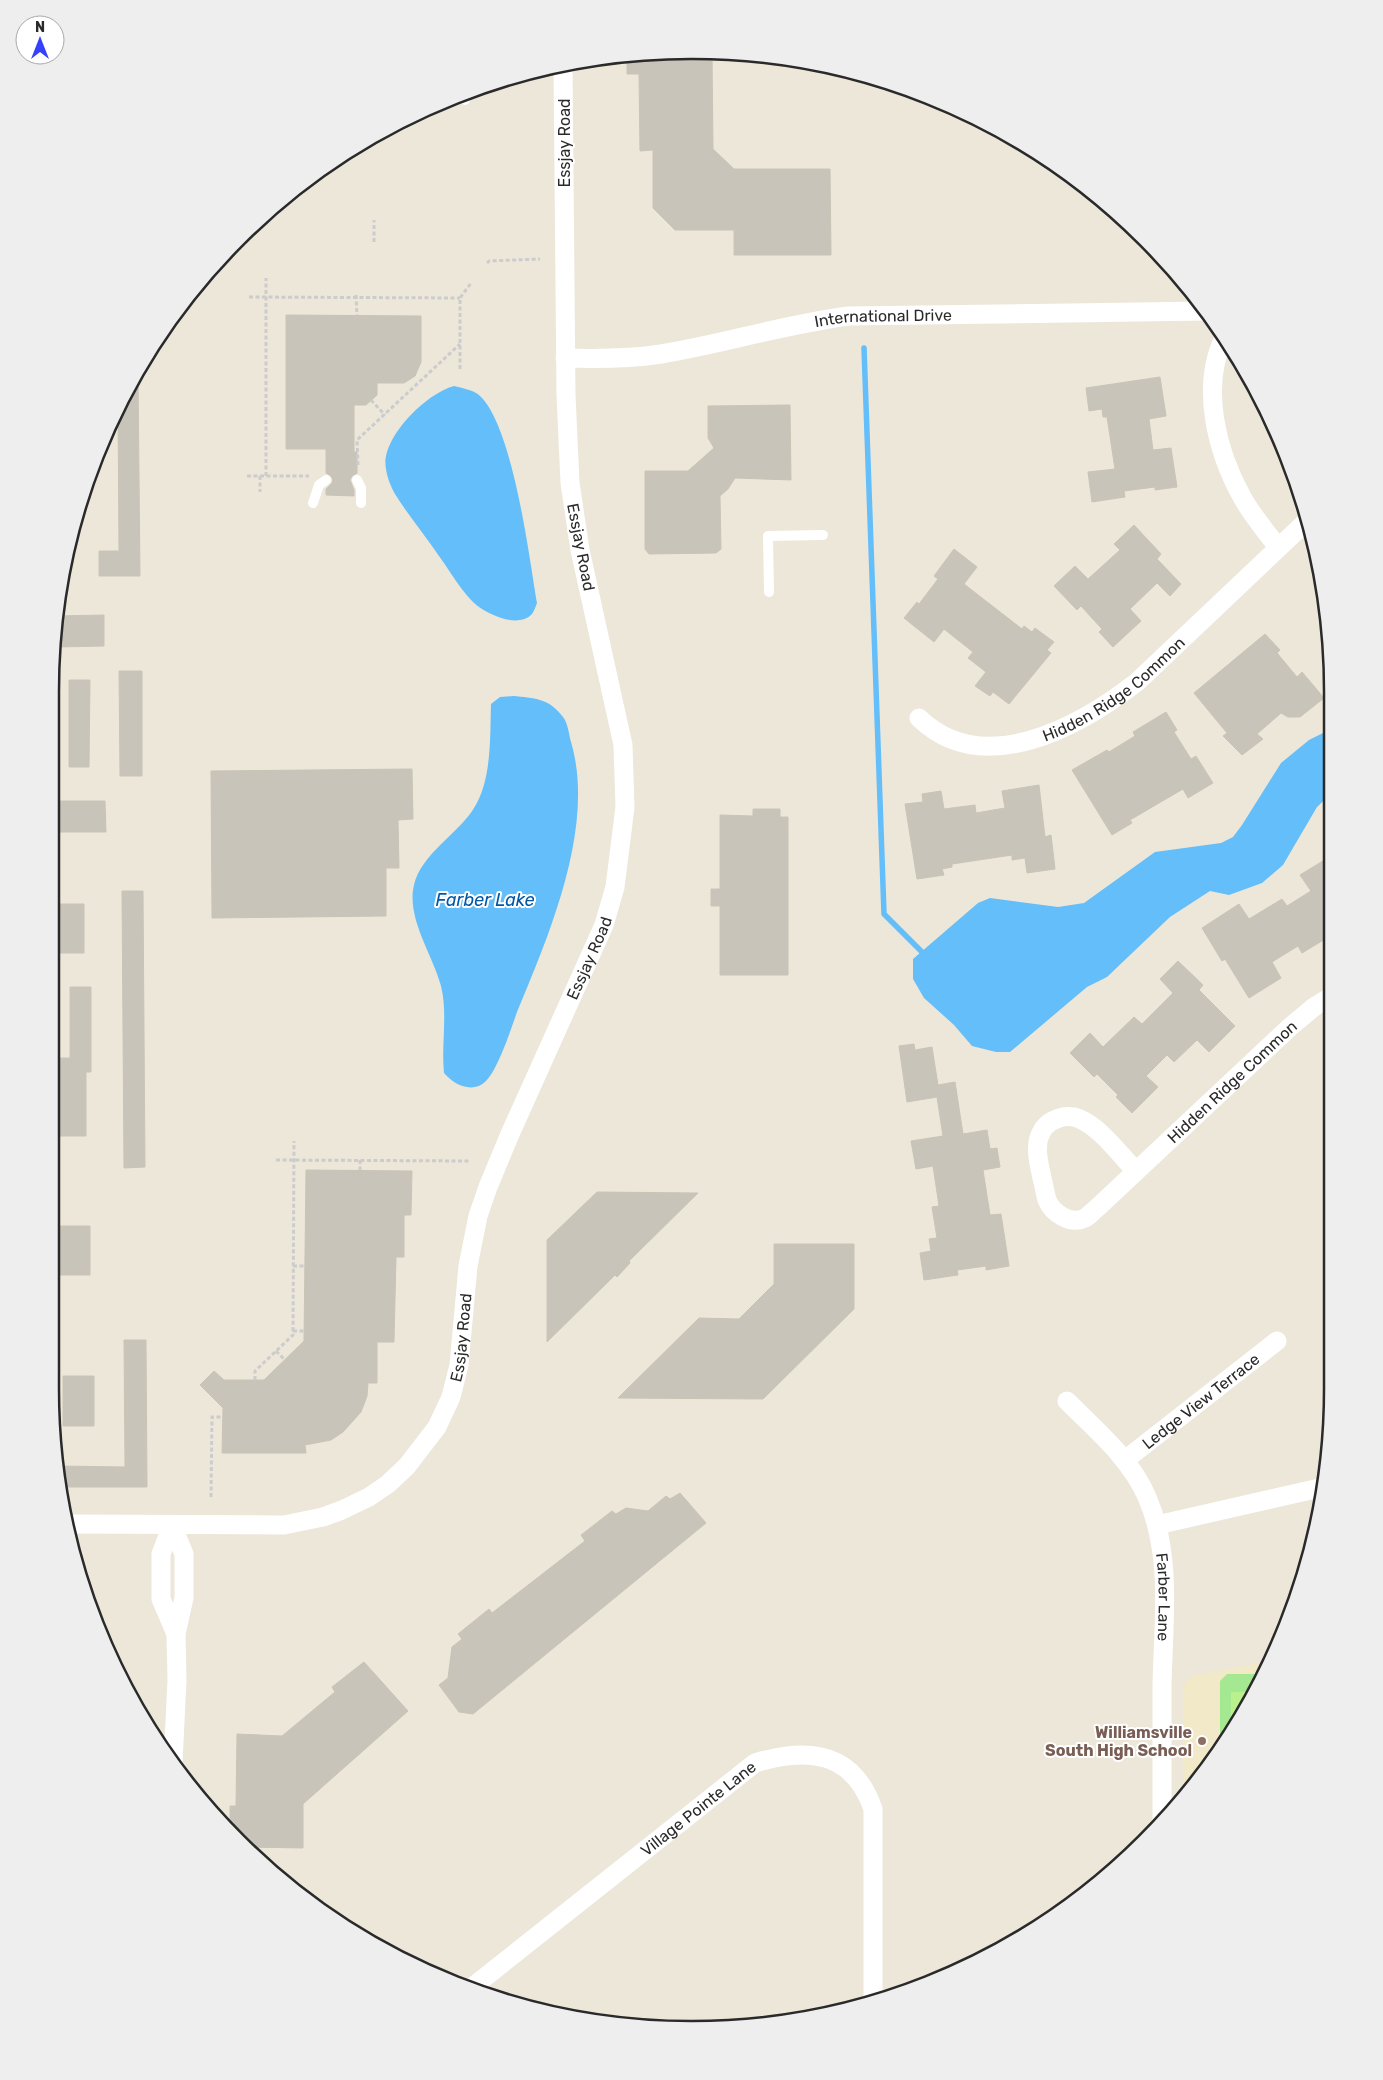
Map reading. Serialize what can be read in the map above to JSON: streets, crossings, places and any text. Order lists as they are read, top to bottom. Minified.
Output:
{"streets":{"street":["Essjay Road","International Drive","Hidden Ridge Common","Ledge View Terrace","Farber Lane","Village Pointe Lane"]},"crossings":[["Essjay Road","International Drive"],["Ledge View Terrace","Farber Lane"]],"water":["Farber Lake"],"places":["Williamsville South High School"],"north":"top"}
